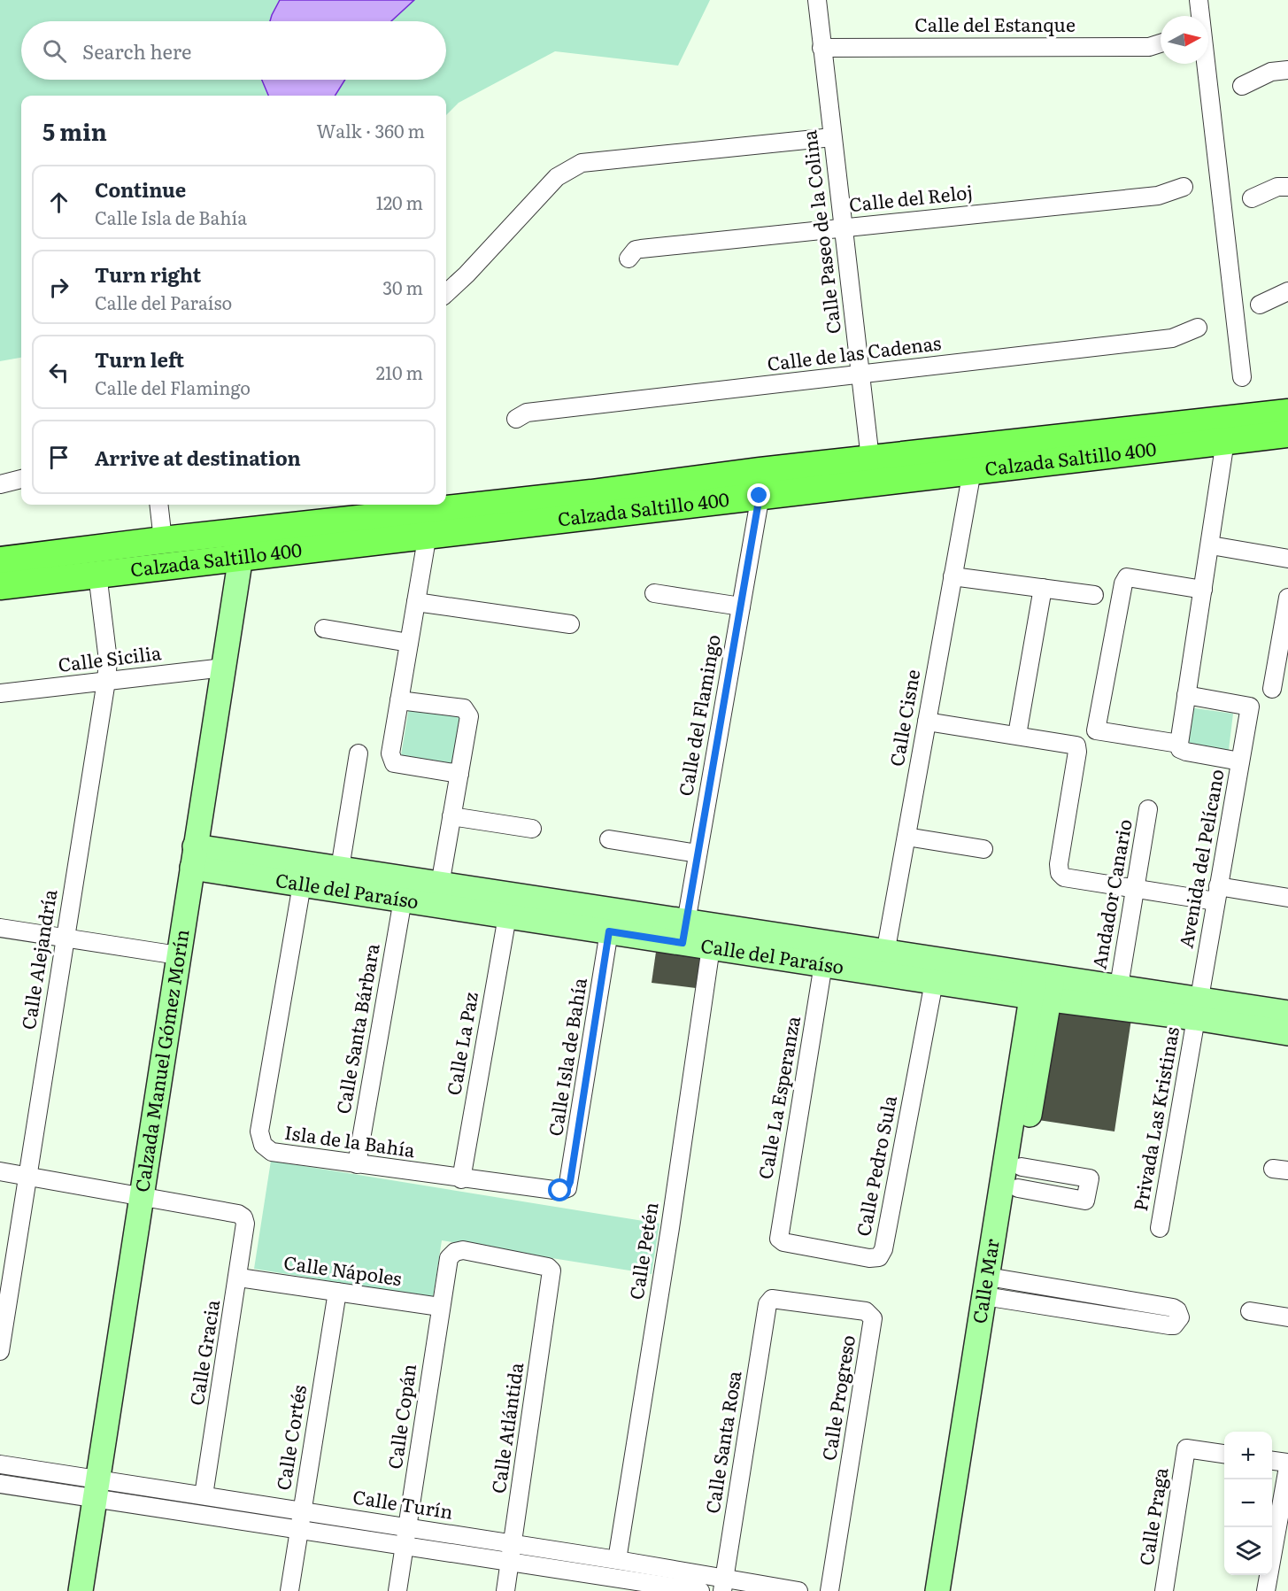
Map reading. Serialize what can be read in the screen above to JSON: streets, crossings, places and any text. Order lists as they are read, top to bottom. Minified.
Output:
{"streets":{"main road":["Calzada Saltillo 400"],"street":["Calle del Estanque","Calle del Reloj","Calle Paseo de la Colina","Calle de las Cadenas","Calle Sicilia","Calle del Flamingo","Calle Cisne","Avenida del Pelícano","Calle del Paraíso","Andador Canario","Calle Alejandría","Calle Santa Bárbara","Calle La Paz","Calle Isla de Bahía","Calzada Manuel Gómez Morín","Calle La Esperanza","Privada Las Kristinas","Isla de la Bahía","Calle Pedro Sula","Calle Petén","Calle Nápoles","Calle Mar","Calle Gracia","Calle Progreso","Calle Copán","Calle Atlántida","Calle Cortés","Calle Santa Rosa","Calle Turín","Calle Praga"]},"crossings":[["Calle del Estanque","Calle Paseo de la Colina"],["Calle del Reloj","Calle Paseo de la Colina"],["Calle Paseo de la Colina","Calle de las Cadenas"],["Calle Paseo de la Colina","Calzada Saltillo 400"],["Calzada Saltillo 400","Calle del Flamingo"],["Calzada Saltillo 400","Calle Cisne"],["Calzada Saltillo 400","Calle Alejandría"],["Calzada Saltillo 400","Calzada Manuel Gómez Morín"],["Calle Sicilia","Calle Alejandría"],["Calle Sicilia","Calzada Manuel Gómez Morín"],["Calle del Flamingo","Calle del Paraíso"],["Calle Cisne","Calle del Paraíso"],["Avenida del Pelícano","Calle del Paraíso"],["Avenida del Pelícano","Privada Las Kristinas"],["Calle del Paraíso","Andador Canario"],["Calle del Paraíso","Calle Santa Bárbara"],["Calle del Paraíso","Calle La Paz"],["Calle del Paraíso","Calle Isla de Bahía"],["Calle del Paraíso","Calzada Manuel Gómez Morín"],["Calle del Paraíso","Calle La Esperanza"],["Calle del Paraíso","Privada Las Kristinas"],["Calle del Paraíso","Isla de la Bahía"],["Calle del Paraíso","Calle Pedro Sula"],["Calle del Paraíso","Calle Petén"],["Calle del Paraíso","Calle Mar"],["Calle Santa Bárbara","Isla de la Bahía"],["Calle La Paz","Isla de la Bahía"],["Calle Isla de Bahía","Isla de la Bahía"],["Calzada Manuel Gómez Morín","Calle Gracia"],["Calzada Manuel Gómez Morín","Calle Turín"],["Calle La Esperanza","Calle Pedro Sula"],["Calle Petén","Calle Turín"],["Calle Nápoles","Calle Gracia"],["Calle Nápoles","Calle Copán"],["Calle Nápoles","Calle Cortés"],["Calle Gracia","Calle Turín"],["Calle Progreso","Calle Santa Rosa"],["Calle Copán","Calle Atlántida"],["Calle Copán","Calle Turín"],["Calle Atlántida","Calle Turín"],["Calle Cortés","Calle Turín"],["Calle Santa Rosa","Calle Turín"]],"north":"right","page":{"search":"Search here","heading":["5 min","Walk · 360 m"],"list":[["Continue","Calle Isla de Bahía","120 m"],["Turn right","Calle del Paraíso","30 m"],["Turn left","Calle del Flamingo","210 m"],"Arrive at destination"],"map_buttons":["+","−"]}}
